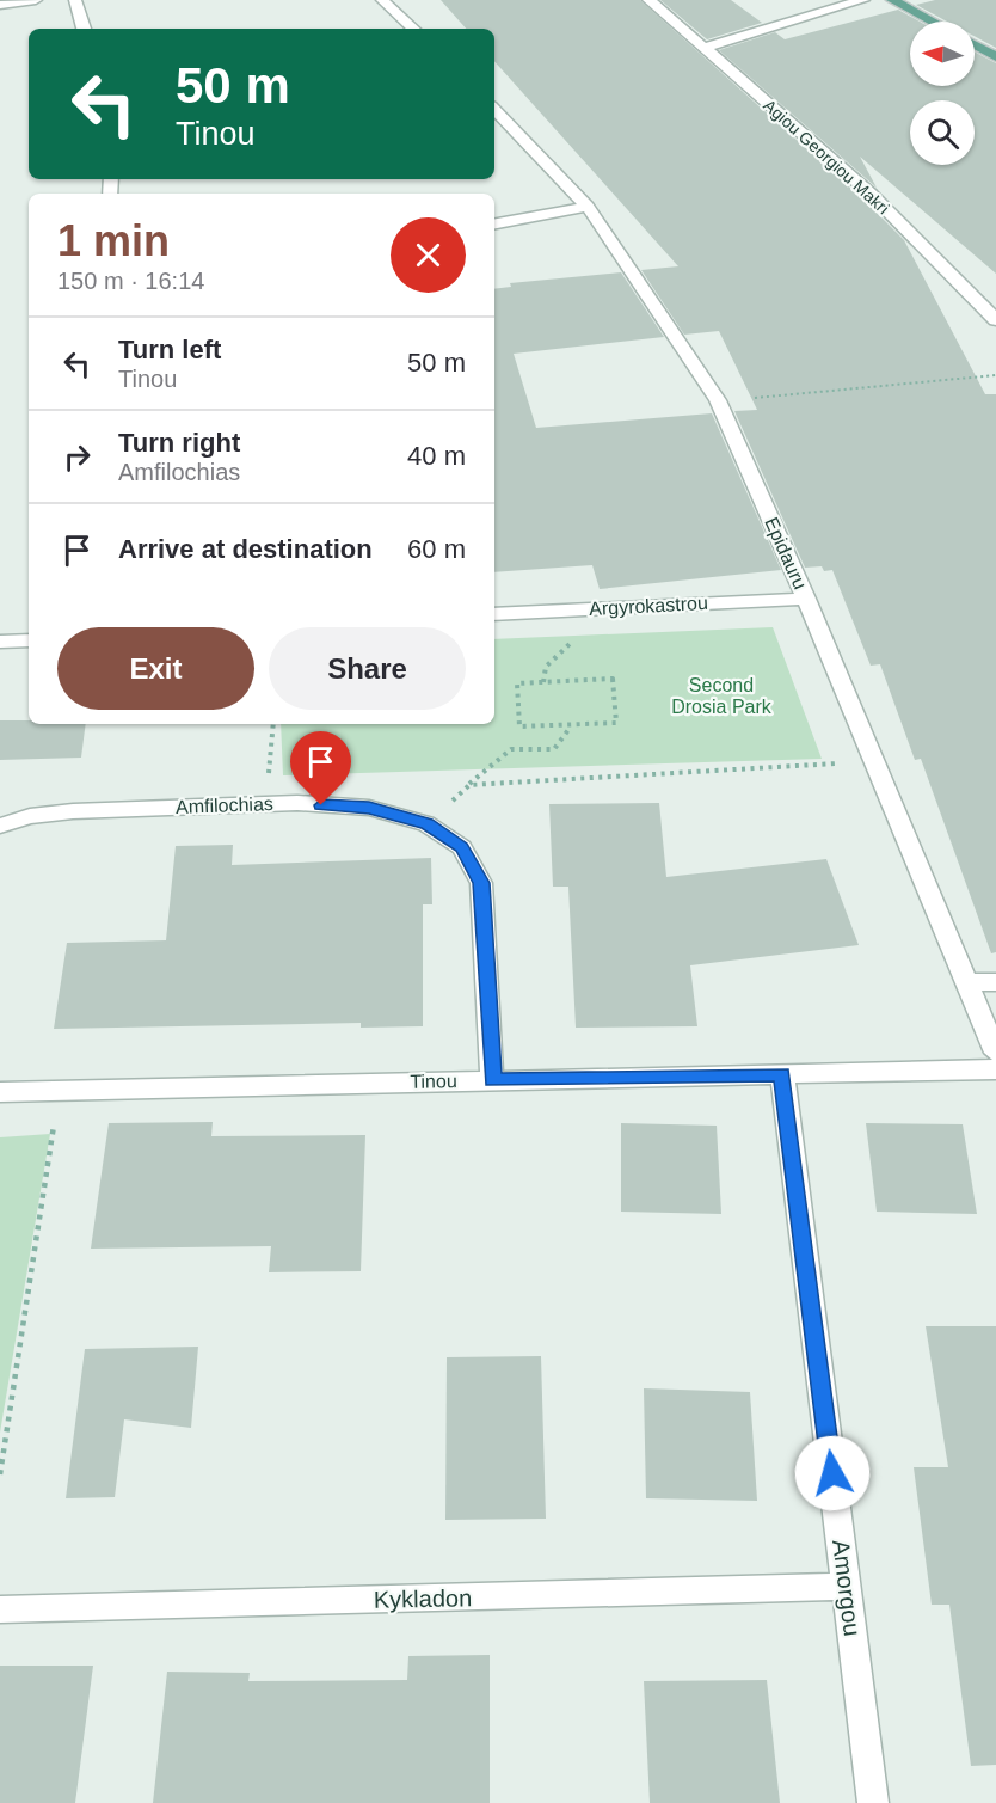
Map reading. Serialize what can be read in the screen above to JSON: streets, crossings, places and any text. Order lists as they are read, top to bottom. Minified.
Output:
{"streets":{"street":["Agiou Georgiou Makri","Epidauru","Argyrokastrou","Amfilochias","Tinou","Amorgou","Kykladon"]},"crossings":[["Epidauru","Argyrokastrou"],["Amfilochias","Tinou"],["Tinou","Amorgou"],["Amorgou","Kykladon"]],"parks":["Second Drosia Park"],"north":"left","page":{"turn":["50 m","Tinou"],"heading":["1 min","150 m · 16:14"],"list":[{"name":"Turn left","note":"Tinou","value":"50 m"},{"name":"Turn right","note":"Amfilochias","value":"40 m"},{"name":"Arrive at destination","value":"60 m"}],"buttons":["Exit","Share"]}}
